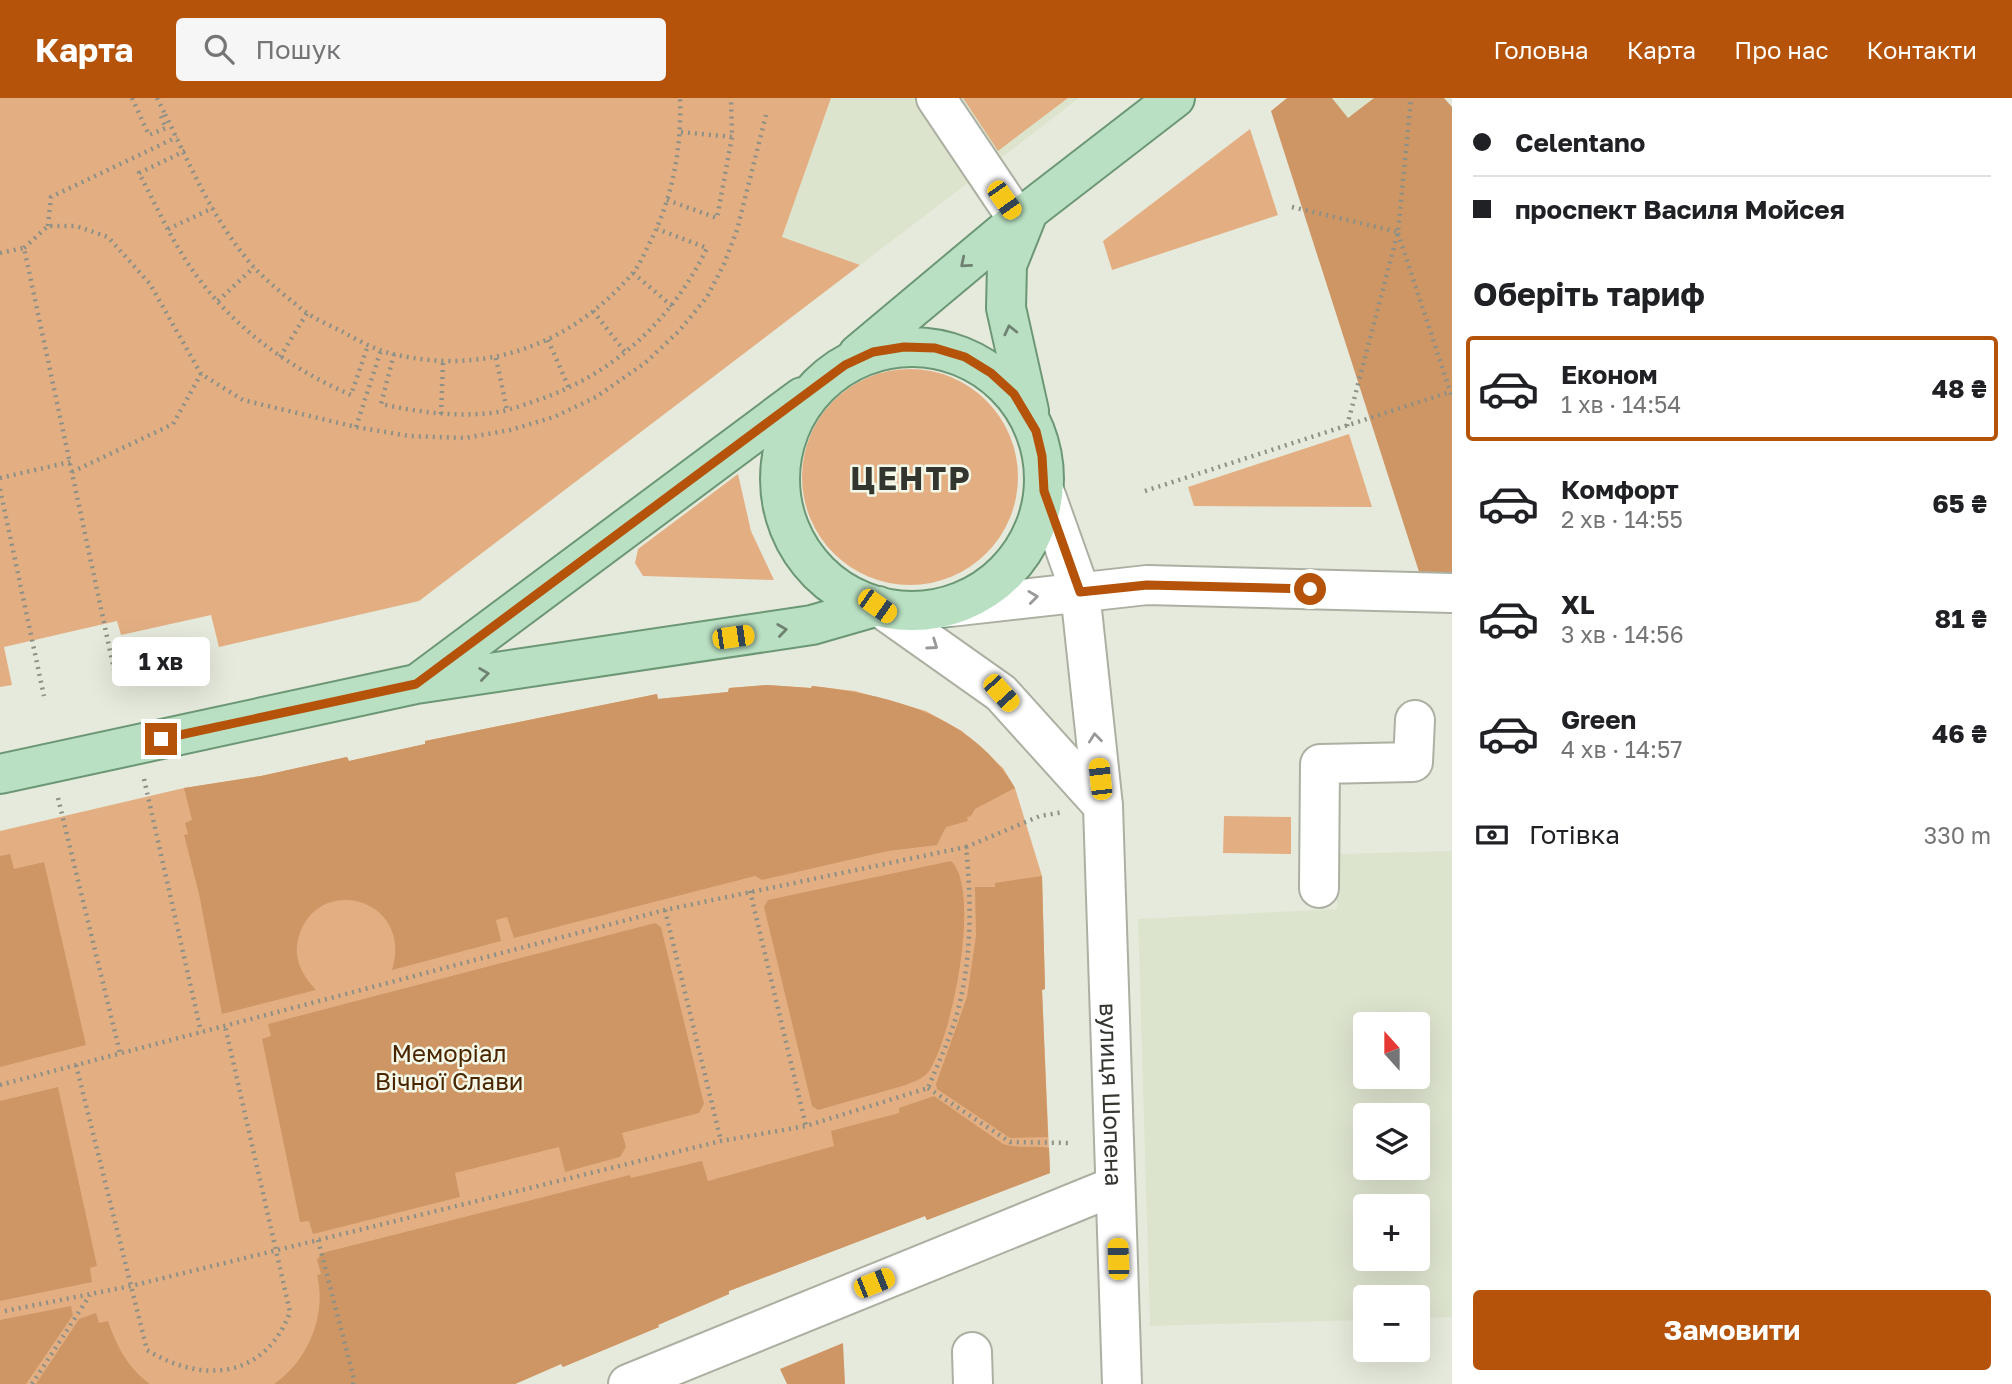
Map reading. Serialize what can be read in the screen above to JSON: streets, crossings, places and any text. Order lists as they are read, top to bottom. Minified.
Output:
{"streets":{"street":["вулиця Шопена"]},"districts":["ЦЕНТР"],"parks":["Меморіал Вічної Слави"],"north":"top","page":{"header":"Карта","search":"Пошук","nav":["Головна","Карта","Про нас","Контакти"],"banner":["Celentano","проспект Василя Мойсея"],"heading":"Оберіть тариф","list":[{"name":"Економ","note":"1 хв · 14:54","value":"48 ₴"},{"name":"Комфорт","note":"2 хв · 14:55","value":"65 ₴"},{"name":"XL","note":"3 хв · 14:56","value":"81 ₴"},{"name":"Green","note":"4 хв · 14:57","value":"46 ₴"}],"bubble":"1 хв","pay":["Готівка","330 m"],"map_buttons":["+","−"],"buttons":"Замовити"}}
